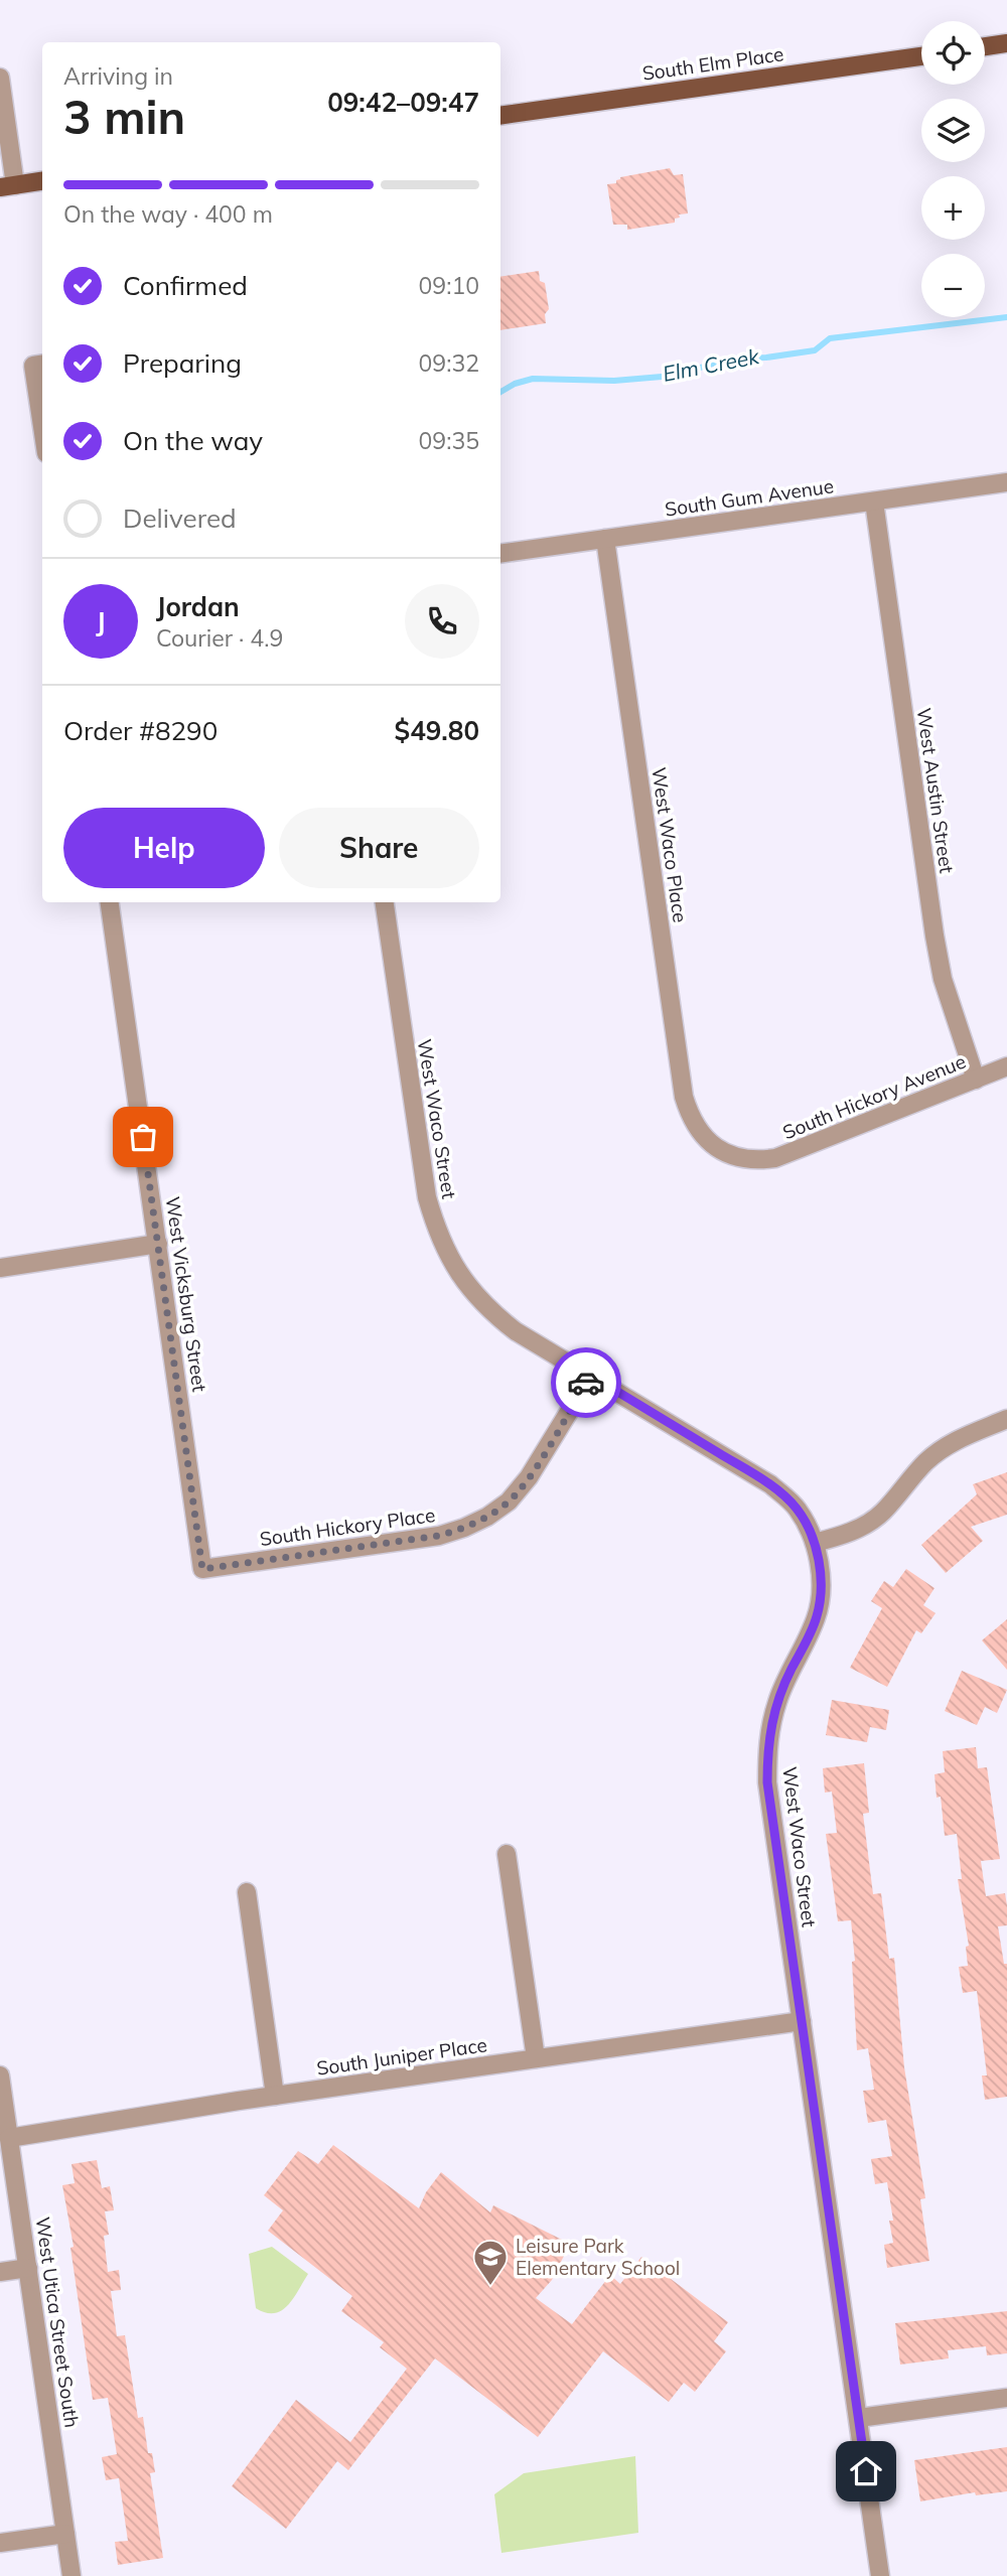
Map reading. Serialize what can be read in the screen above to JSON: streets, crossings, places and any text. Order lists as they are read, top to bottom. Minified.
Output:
{"streets":{"main road":["South Elm Place"],"street":["South Gum Avenue","West Austin Street","West Waco Place","South Hickory Avenue","West Waco Street","West Vicksburg Street","South Hickory Place","South Juniper Place","West Utica Street South"]},"crossings":[["South Gum Avenue","West Austin Street"],["South Gum Avenue","West Waco Place"],["West Austin Street","South Hickory Avenue"],["West Waco Place","South Hickory Avenue"],["West Waco Street","South Hickory Place"],["West Waco Street","South Juniper Place"],["West Vicksburg Street","South Hickory Place"],["South Juniper Place","West Utica Street South"]],"water":["Elm Creek"],"places":{"school or university":["Leisure Park Elementary School"]},"page":{"map_buttons":["+","−"],"heading":["3 min","Arriving in","09:42–09:47"],"panel":["Jordan","Courier · 4.9","Order #8290","$49.80"],"bar":"On the way · 400 m","list":[["Confirmed","09:10"],["Preparing","09:32"],["On the way","09:35"],"Delivered"],"round":"J","buttons":["Help","Share"]}}
